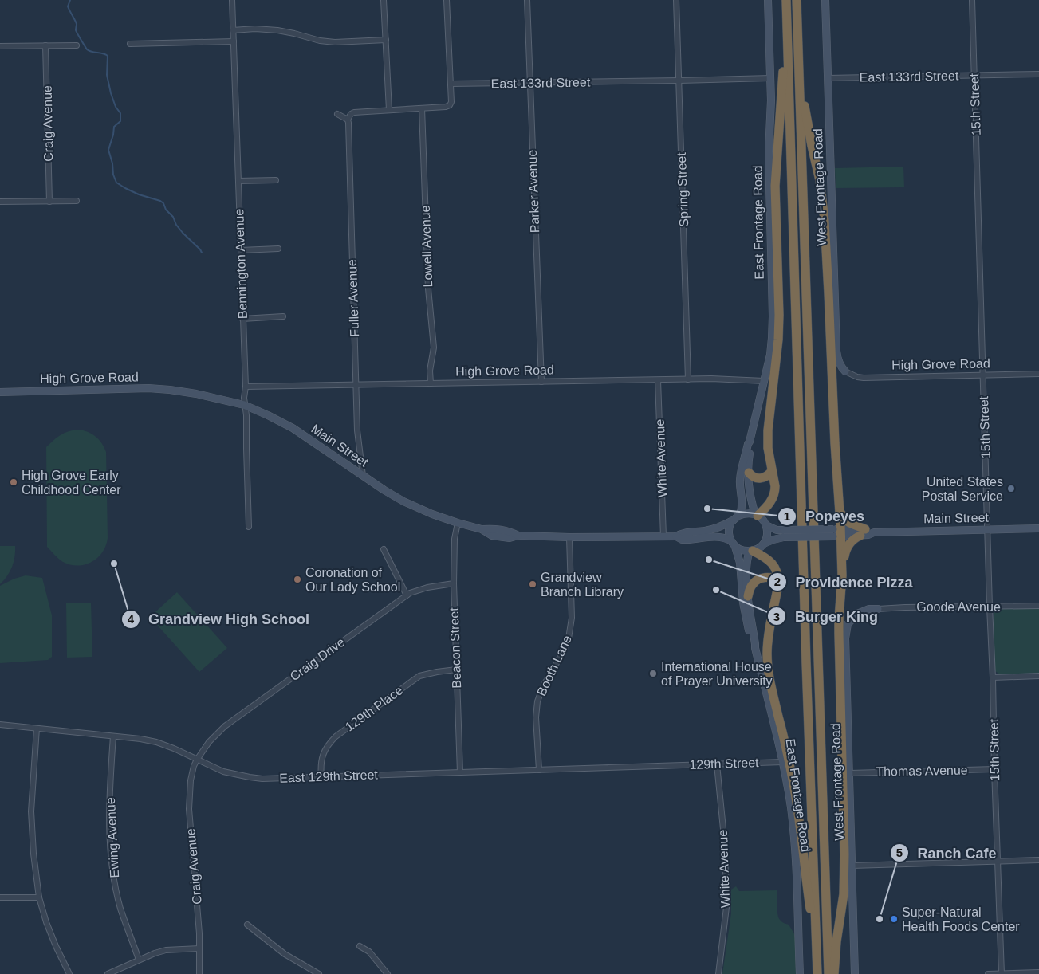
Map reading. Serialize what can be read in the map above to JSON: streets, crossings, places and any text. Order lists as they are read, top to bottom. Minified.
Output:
{"streets":{"street":["East 133rd Street","15th Street","Craig Avenue","West Frontage Road","Spring Street","Parker Avenue","East Frontage Road","Lowell Avenue","Bennington Avenue","Fuller Avenue","High Grove Road","Main Street","White Avenue","Goode Avenue","Beacon Street","Craig Drive","Booth Lane","129th Place","129th Street","Thomas Avenue","East 129th Street","Ewing Avenue"]},"crossings":[["East 133rd Street","15th Street"],["East 133rd Street","West Frontage Road"],["East 133rd Street","Spring Street"],["East 133rd Street","Parker Avenue"],["East 133rd Street","East Frontage Road"],["15th Street","High Grove Road"],["15th Street","Main Street"],["15th Street","Goode Avenue"],["15th Street","Thomas Avenue"],["Craig Avenue","Craig Drive"],["Craig Avenue","East 129th Street"],["West Frontage Road","High Grove Road"],["West Frontage Road","Goode Avenue"],["West Frontage Road","Thomas Avenue"],["Spring Street","High Grove Road"],["Parker Avenue","High Grove Road"],["East Frontage Road","High Grove Road"],["East Frontage Road","Main Street"],["East Frontage Road","129th Street"],["Lowell Avenue","High Grove Road"],["Bennington Avenue","High Grove Road"],["Bennington Avenue","Main Street"],["Fuller Avenue","High Grove Road"],["Fuller Avenue","Main Street"],["High Grove Road","Main Street"],["High Grove Road","White Avenue"],["Main Street","White Avenue"],["Main Street","Beacon Street"],["Main Street","Booth Lane"],["White Avenue","129th Street"],["Beacon Street","Craig Drive"],["Beacon Street","129th Place"],["Beacon Street","East 129th Street"],["Craig Drive","East 129th Street"],["Booth Lane","East 129th Street"],["129th Place","East 129th Street"],["129th Street","East 129th Street"],["East 129th Street","Ewing Avenue"]],"places":["High Grove Early Childhood Center","United States Postal Service","Popeyes","Providence Pizza","Grandview High School","Coronation of Our Lady School","Grandview Branch Library","Burger King","International House of Prayer University","Ranch Cafe","Super-Natural Health Foods Center"]}
